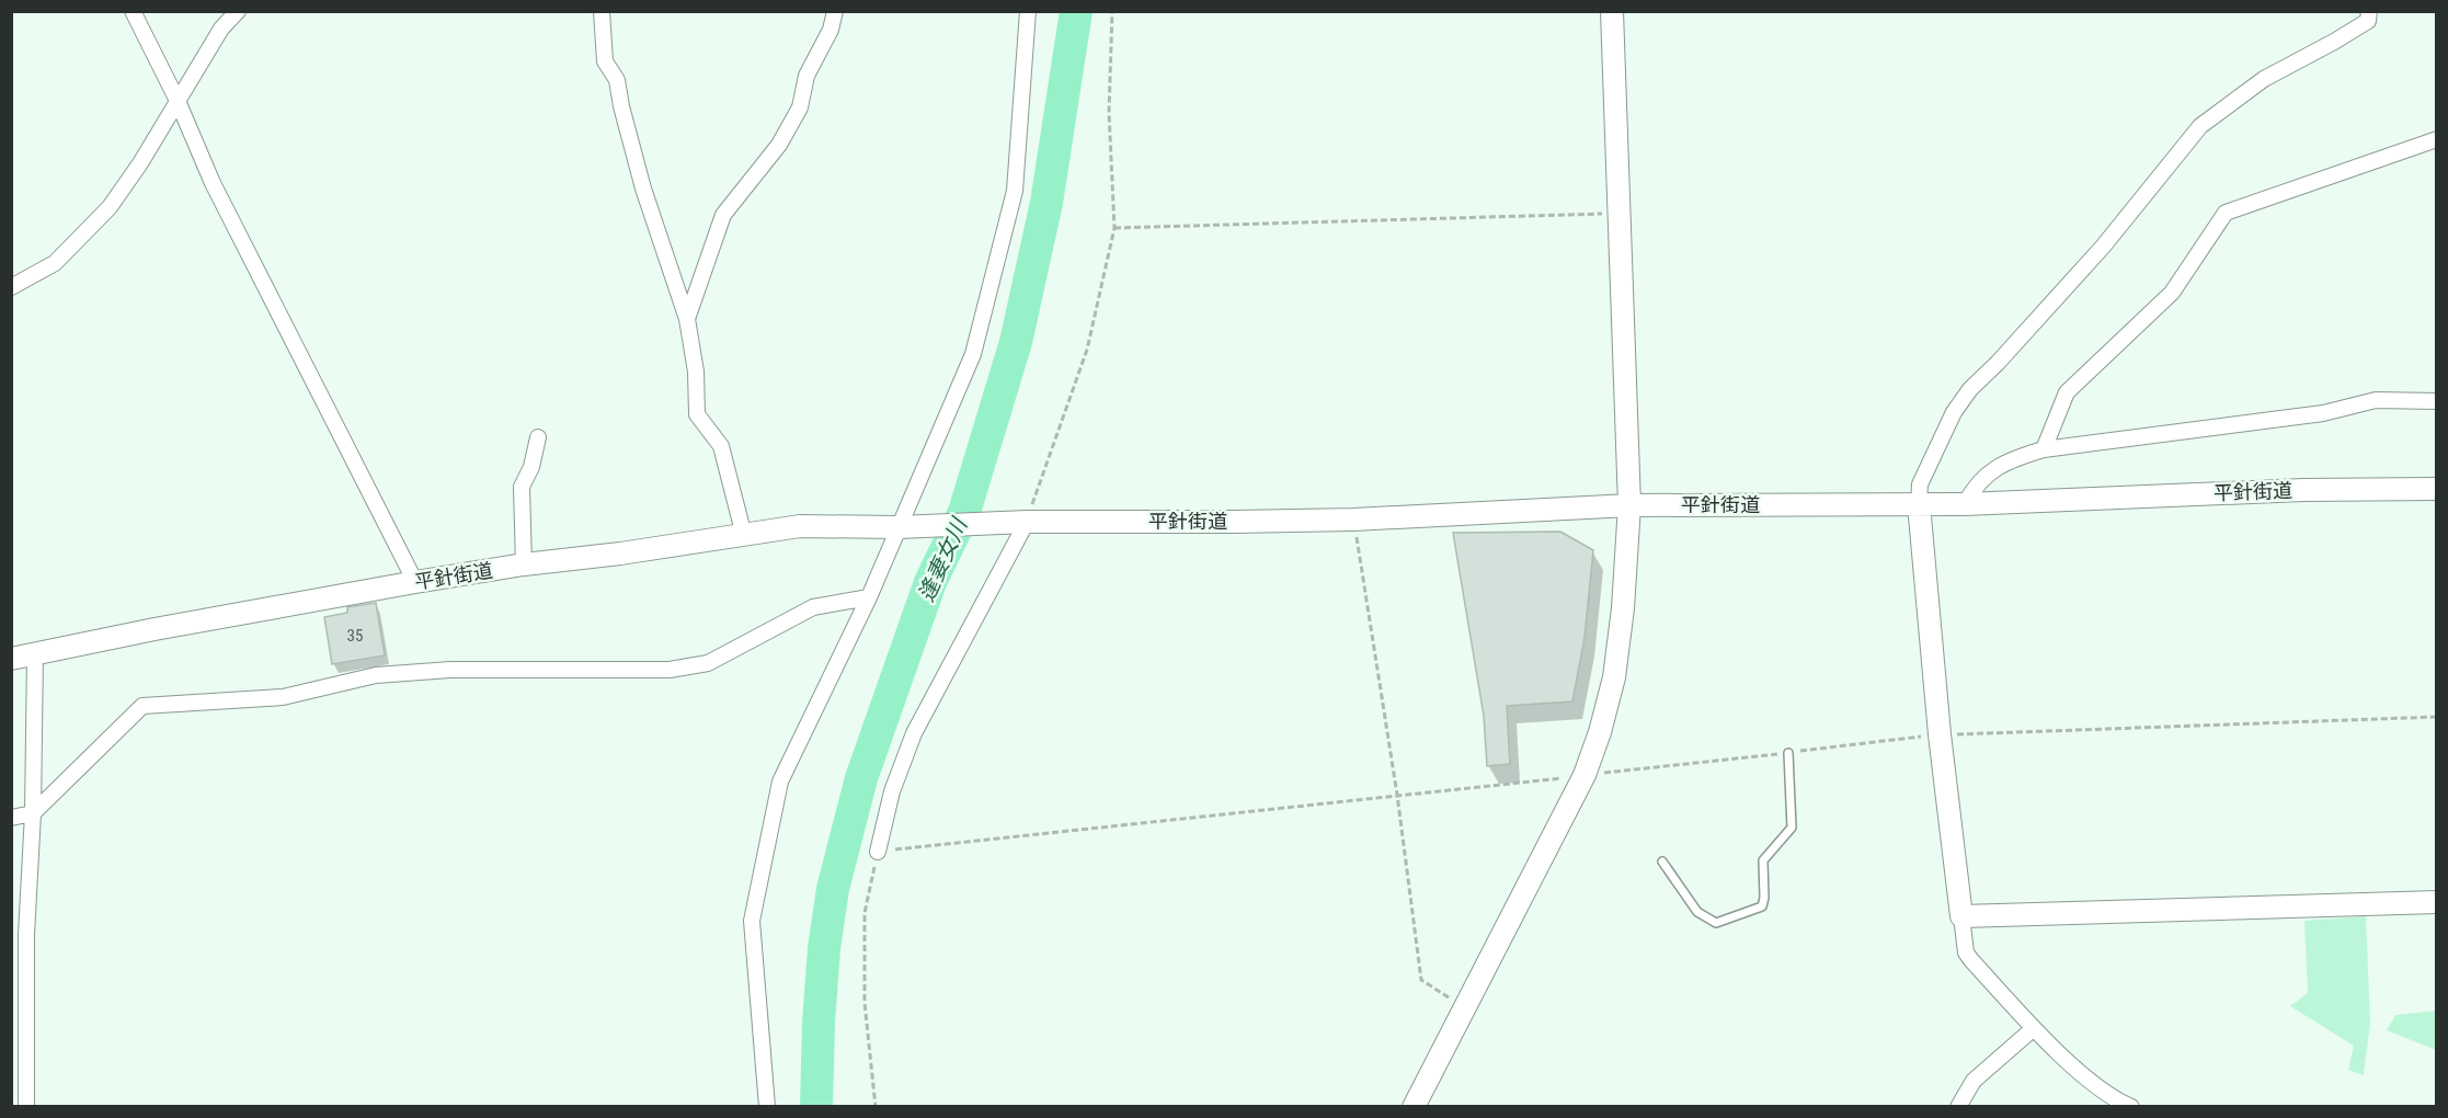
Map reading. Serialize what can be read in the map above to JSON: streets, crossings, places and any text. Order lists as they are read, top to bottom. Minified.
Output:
{"streets":{"street":["平針街道"]},"water":["逢妻女川"],"house_numbers":["35"]}
